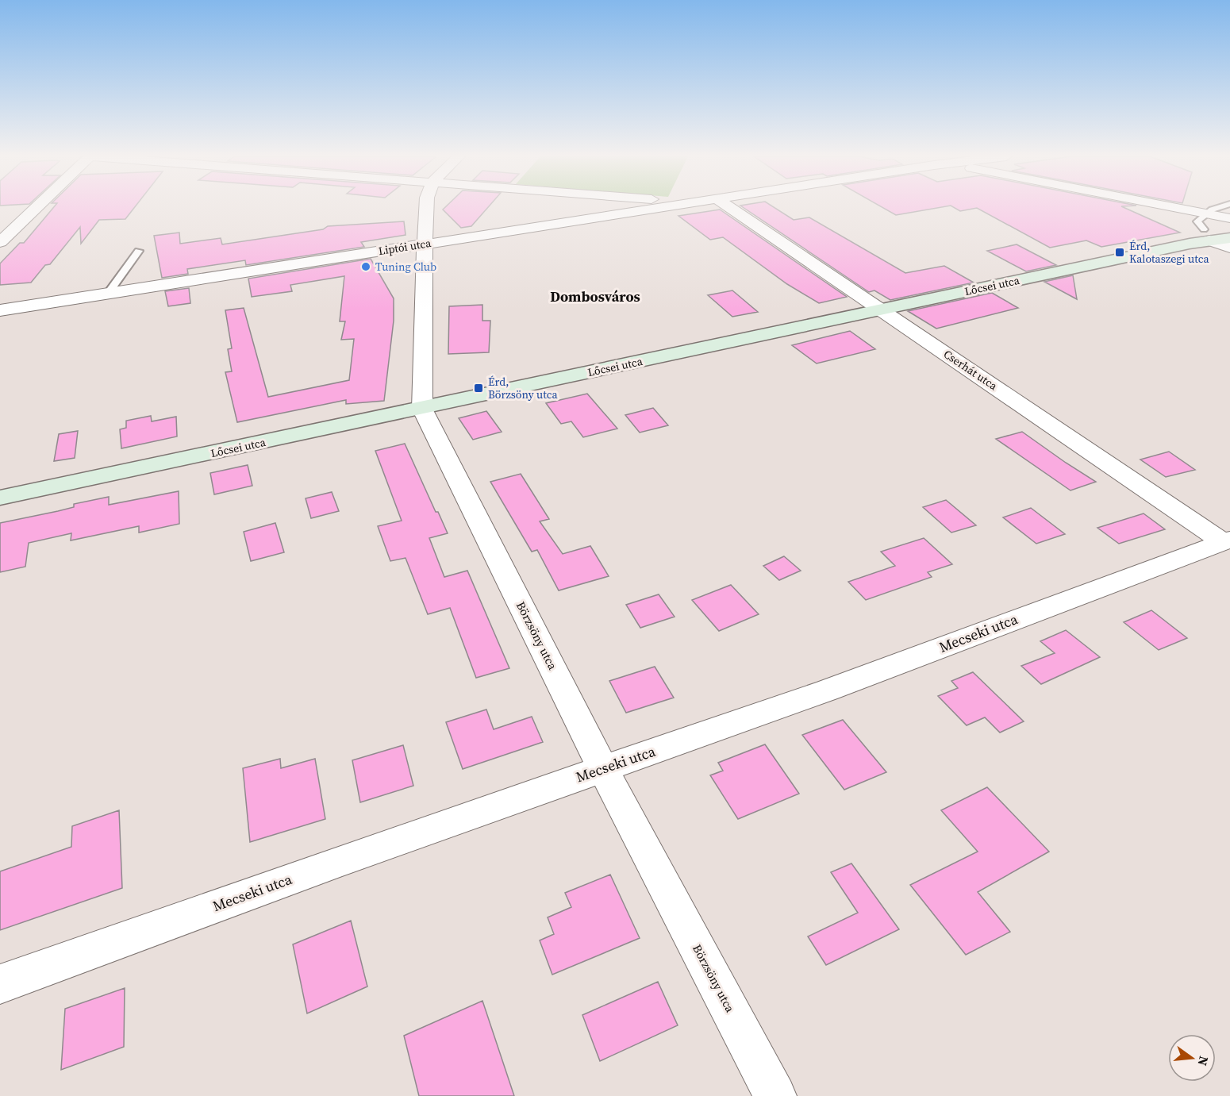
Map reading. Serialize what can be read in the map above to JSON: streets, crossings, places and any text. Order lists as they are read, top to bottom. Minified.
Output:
{"streets":{"street":["Liptói utca","Lőcsei utca","Cserhát utca","Mecseki utca","Börzsöny utca"]},"crossings":[["Liptói utca","Börzsöny utca"],["Lőcsei utca","Cserhát utca"],["Lőcsei utca","Börzsöny utca"],["Cserhát utca","Mecseki utca"],["Mecseki utca","Börzsöny utca"]],"districts":["Dombosváros"],"places":{"transit":["Érd, Kalotaszegi utca","Érd, Börzsöny utca"],"other":["Tuning Club"]},"north":"right"}
